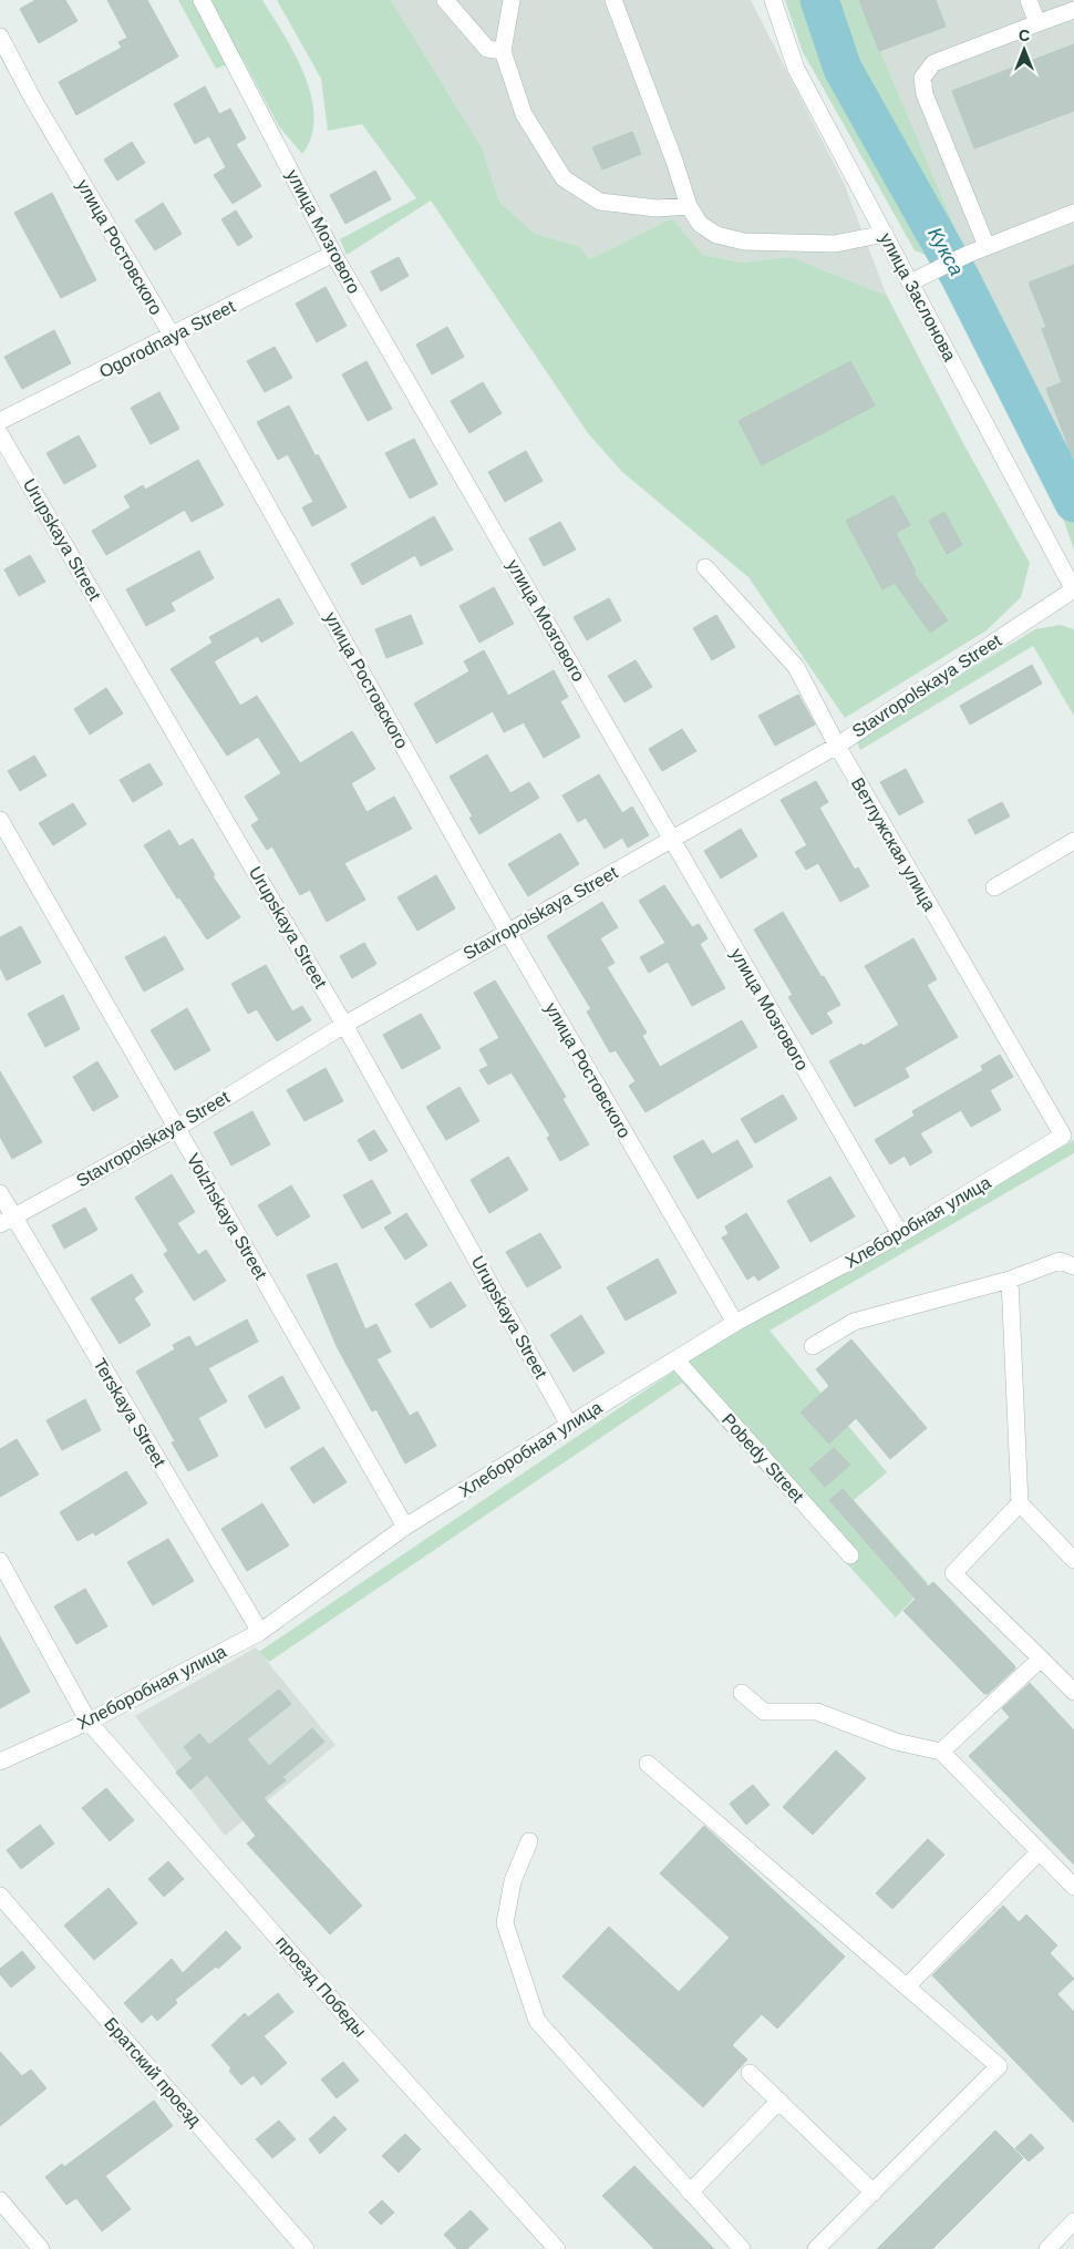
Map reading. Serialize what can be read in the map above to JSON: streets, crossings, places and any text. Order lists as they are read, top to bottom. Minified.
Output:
{"streets":{"street":["улица Мозгового","улица Ростовского","улица Заслонова","Ogorodnaya Street","Urupskaya Street","Stavropolskaya Street","Ветлужская улица","Volzhskaya Street","Хлеборобная улица","Terskaya Street","Pobedy Street","проезд Победы","Братский проезд"]},"crossings":[["улица Мозгового","Ogorodnaya Street"],["улица Мозгового","Stavropolskaya Street"],["улица Мозгового","Хлеборобная улица"],["улица Ростовского","Ogorodnaya Street"],["улица Ростовского","Stavropolskaya Street"],["улица Ростовского","Хлеборобная улица"],["улица Заслонова","Stavropolskaya Street"],["Urupskaya Street","Stavropolskaya Street"],["Urupskaya Street","Хлеборобная улица"],["Stavropolskaya Street","Ветлужская улица"],["Stavropolskaya Street","Volzhskaya Street"],["Stavropolskaya Street","Terskaya Street"],["Ветлужская улица","Хлеборобная улица"],["Volzhskaya Street","Хлеборобная улица"],["Хлеборобная улица","Terskaya Street"],["Хлеборобная улица","Pobedy Street"],["Хлеборобная улица","проезд Победы"]],"water":["Кукса"],"north":"top"}
